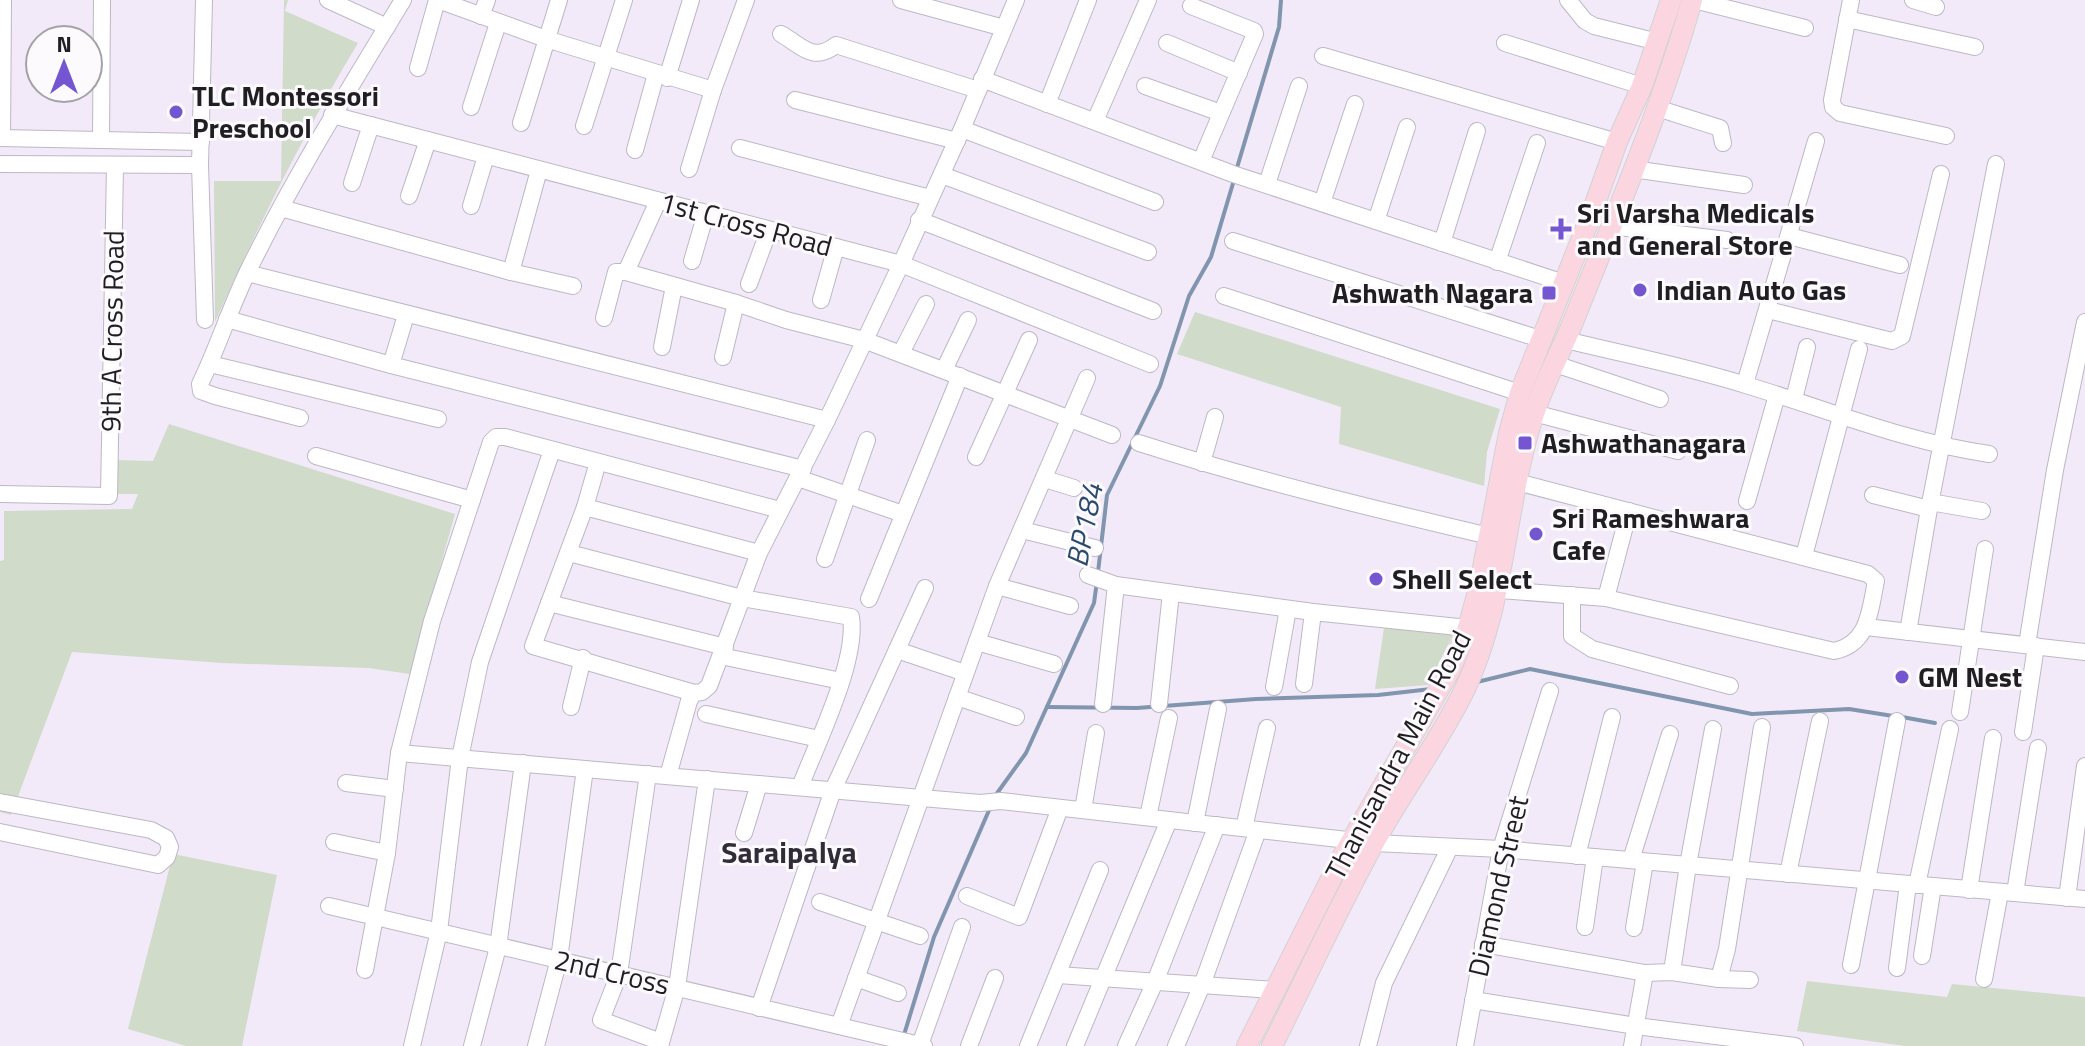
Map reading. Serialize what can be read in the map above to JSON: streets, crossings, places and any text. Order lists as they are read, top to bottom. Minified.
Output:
{"streets":{"main road":["Thanisandra Main Road"],"street":["1st Cross Road","9th A Cross Road","Diamond Street","2nd Cross"]},"districts":["Saraipalya"],"water":["BP184"],"places":{"other":["TLC Montessori Preschool","Indian Auto Gas","Sri Rameshwara Cafe","Shell Select","GM Nest"],"health":["Sri Varsha Medicals and General Store"],"transit":["Ashwath Nagara","Ashwathanagara"]},"north":"top"}
